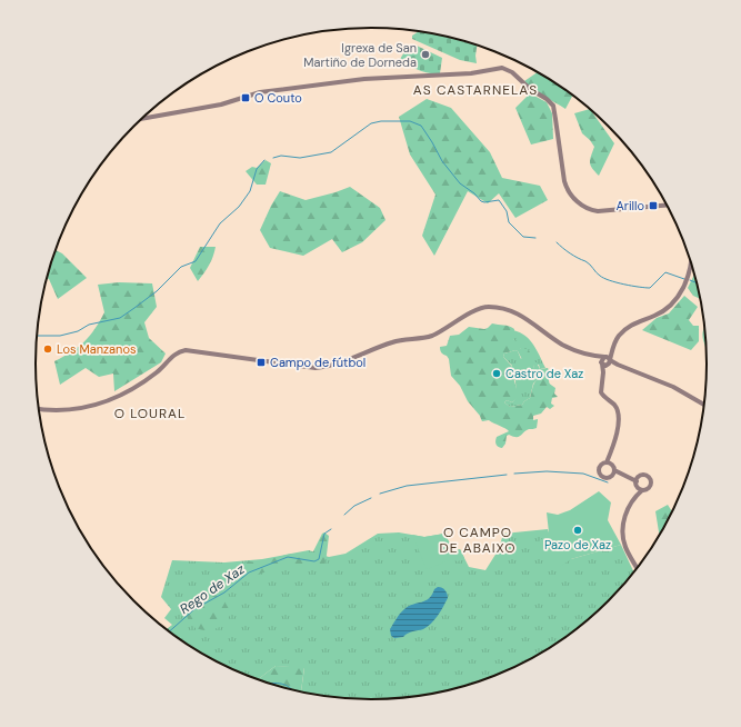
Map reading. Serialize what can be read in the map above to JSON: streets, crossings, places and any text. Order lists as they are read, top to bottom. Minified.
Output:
{"districts":["AS CASTARNELAS","O LOURAL","O CAMPO DE ABAIXO"],"water":["Rego de Xaz"],"places":{"other":["Igrexa de San Martiño de Dorneda","Los Manzanos","Castro de Xaz","Pazo de Xaz"],"transit":["O Couto","Arillo","Campo de fútbol"]}}
